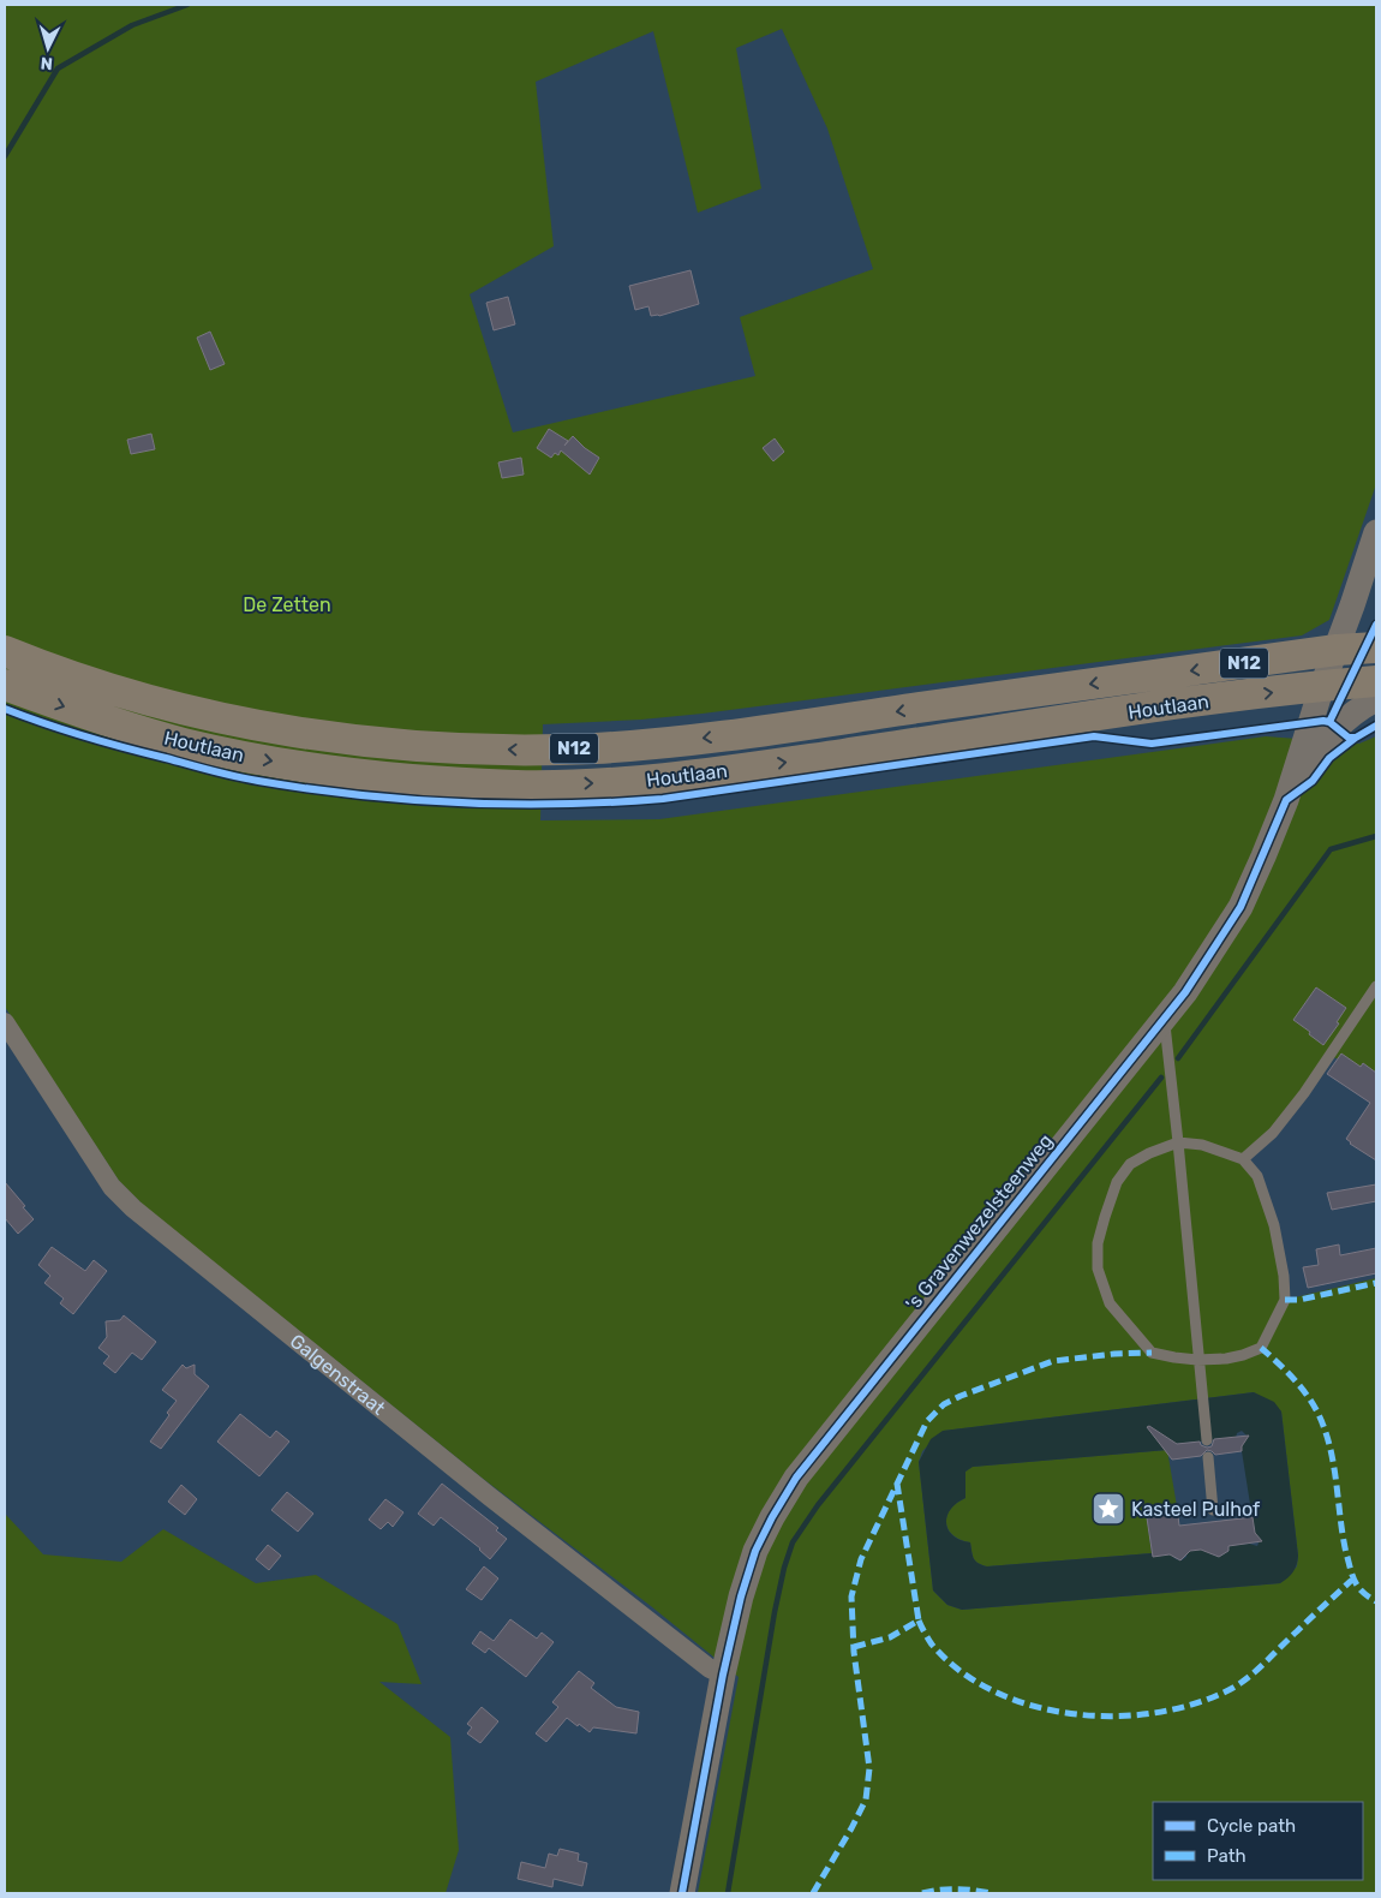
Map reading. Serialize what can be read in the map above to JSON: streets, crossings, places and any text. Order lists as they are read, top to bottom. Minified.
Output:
{"streets":{"main road":["N12","Houtlaan"],"street":["'s Gravenwezelsteenweg","Galgenstraat"]},"crossings":[["Houtlaan","'s Gravenwezelsteenweg"],["'s Gravenwezelsteenweg","Galgenstraat"]],"parks":["De Zetten"],"places":{"place":["Kasteel Pulhof"]},"legend":["Cycle path","Path"],"north":"bottom"}
